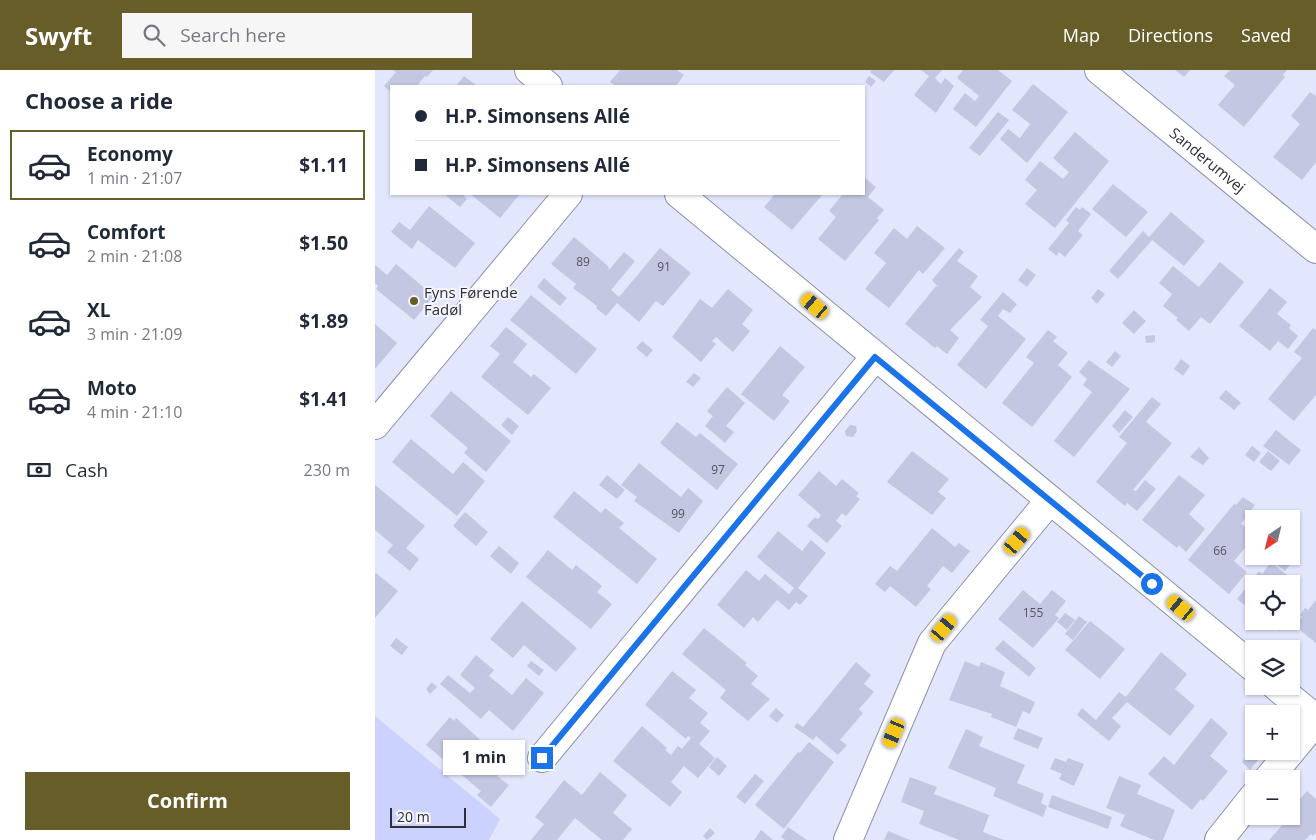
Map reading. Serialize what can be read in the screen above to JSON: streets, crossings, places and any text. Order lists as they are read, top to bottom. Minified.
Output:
{"streets":{"street":["Sanderumvej"]},"places":["Fyns Førende Fadøl"],"house_numbers":["89","91","97","99","66","155"],"scale_bar":"20 m","north":"bottom left","page":{"header":"Swyft","search":"Search here","nav":["Map","Directions","Saved"],"heading":"Choose a ride","banner":["H.P. Simonsens Allé","H.P. Simonsens Allé"],"list":[{"name":"Economy","note":"1 min · 21:07","value":"$1.11"},{"name":"Comfort","note":"2 min · 21:08","value":"$1.50"},{"name":"XL","note":"3 min · 21:09","value":"$1.89"},{"name":"Moto","note":"4 min · 21:10","value":"$1.41"}],"pay":["Cash","230 m"],"map_buttons":["+","−"],"bubble":"1 min","buttons":"Confirm","scale":"20 m"}}
